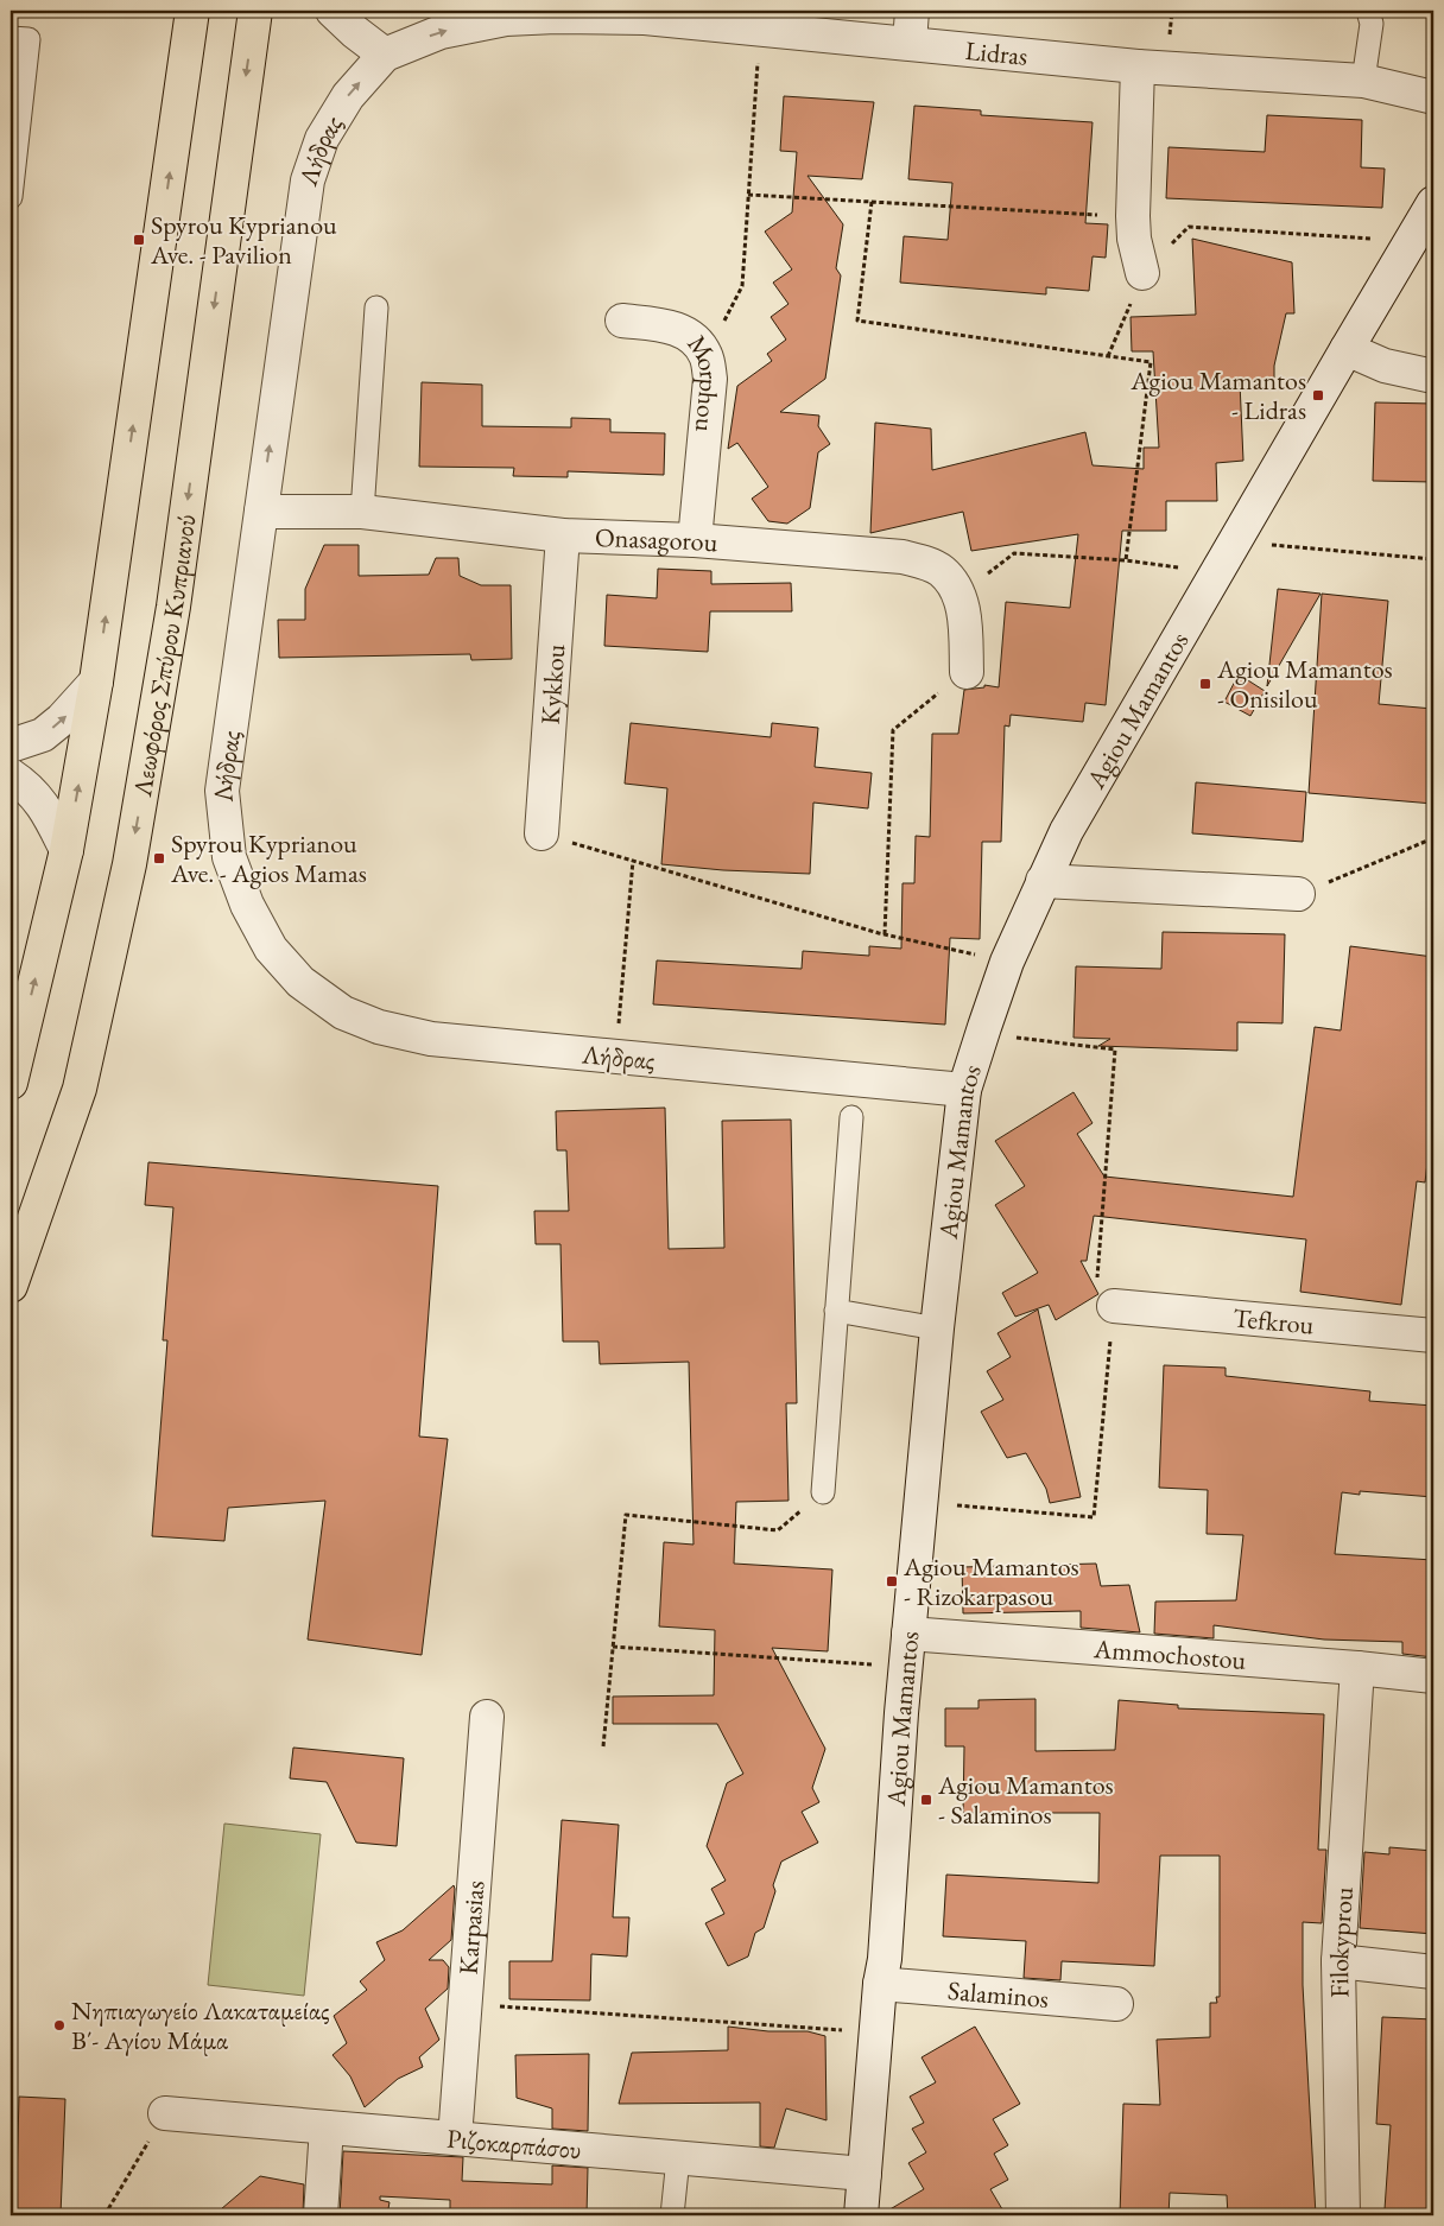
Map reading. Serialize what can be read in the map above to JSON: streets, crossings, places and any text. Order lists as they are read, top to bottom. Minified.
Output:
{"streets":{"main road":["Λεωφόρος Σπύρου Κυπριανού"],"street":["Lidras","Λήδρας","Morphou","Onasagorou","Kykkou","Agiou Mamantos","Tefkrou","Ammochostou","Karpasias","Filokyprou","Salaminos","Ριζοκαρπάσου"]},"crossings":[["Lidras","Λήδρας"],["Λήδρας","Onasagorou"],["Λήδρας","Agiou Mamantos"],["Morphou","Onasagorou"],["Onasagorou","Kykkou"],["Agiou Mamantos","Ammochostou"],["Agiou Mamantos","Salaminos"],["Agiou Mamantos","Ριζοκαρπάσου"],["Ammochostou","Filokyprou"],["Karpasias","Ριζοκαρπάσου"]],"places":{"transit":["Spyrou Kyprianou Ave. - Pavilion","Agiou Mamantos - Lidras","Agiou Mamantos - Onisilou","Spyrou Kyprianou Ave. - Agios Mamas","Agiou Mamantos - Rizokarpasou","Agiou Mamantos - Salaminos"],"other":["Νηπιαγωγείο Λακαταμείας Β΄- Αγίου Μάμα"]}}
